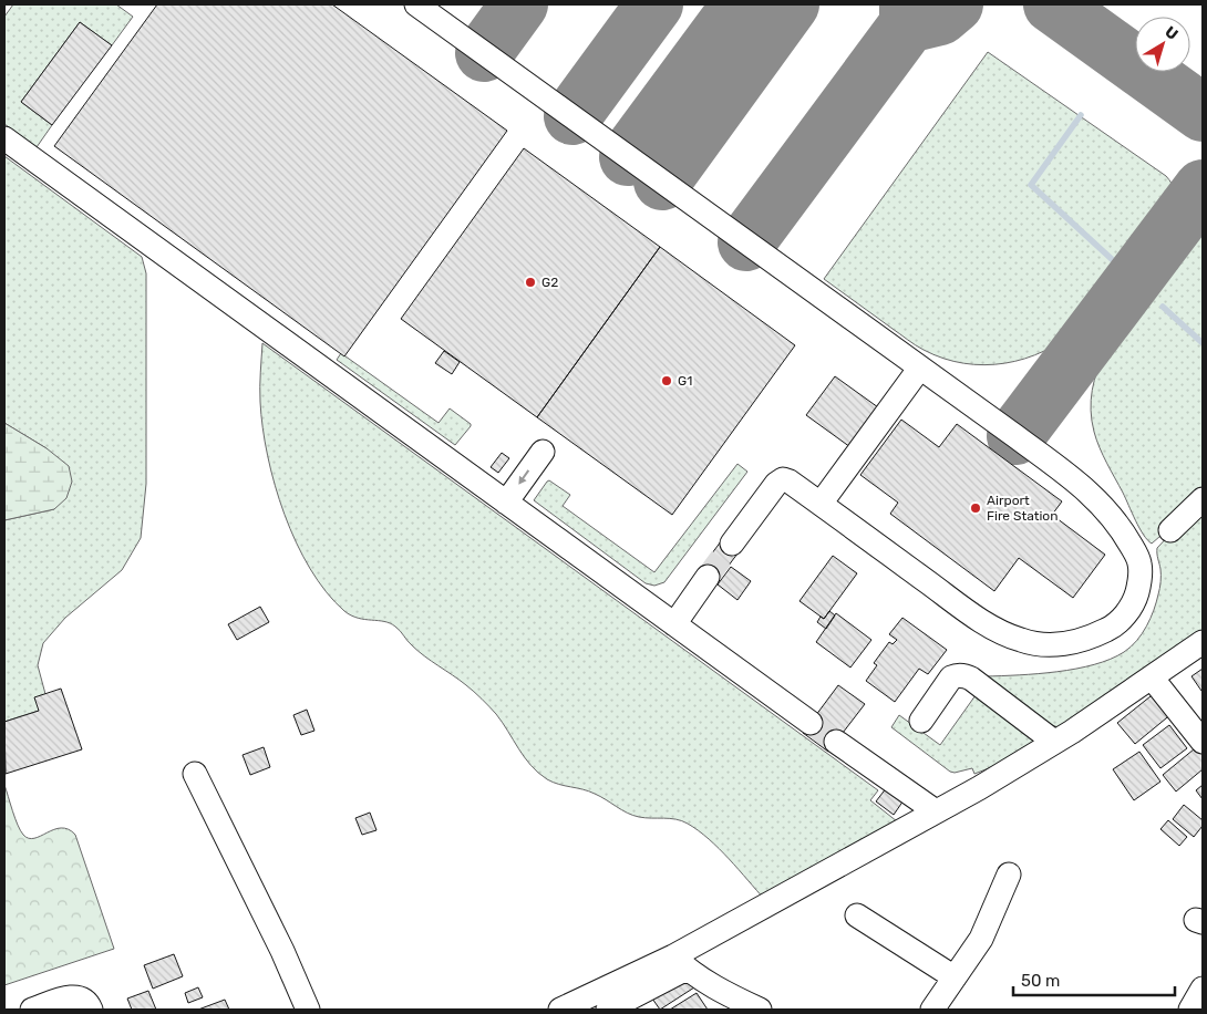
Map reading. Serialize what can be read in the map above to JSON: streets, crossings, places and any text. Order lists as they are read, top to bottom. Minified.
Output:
{"places":["G2","G1","Airport Fire Station"],"scale_bar":"50 m","north":"top right"}
